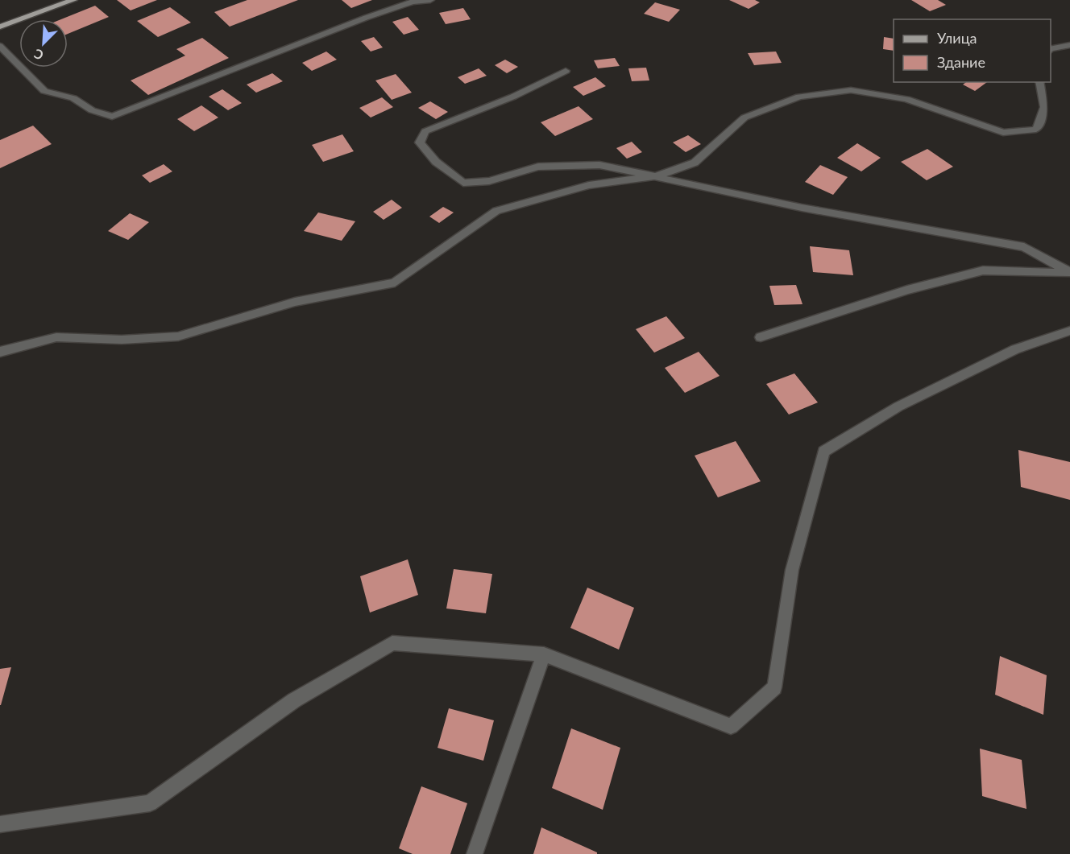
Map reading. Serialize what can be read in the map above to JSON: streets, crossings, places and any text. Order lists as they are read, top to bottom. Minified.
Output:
{"legend":["Улица","Здание"],"north":"bottom left"}
